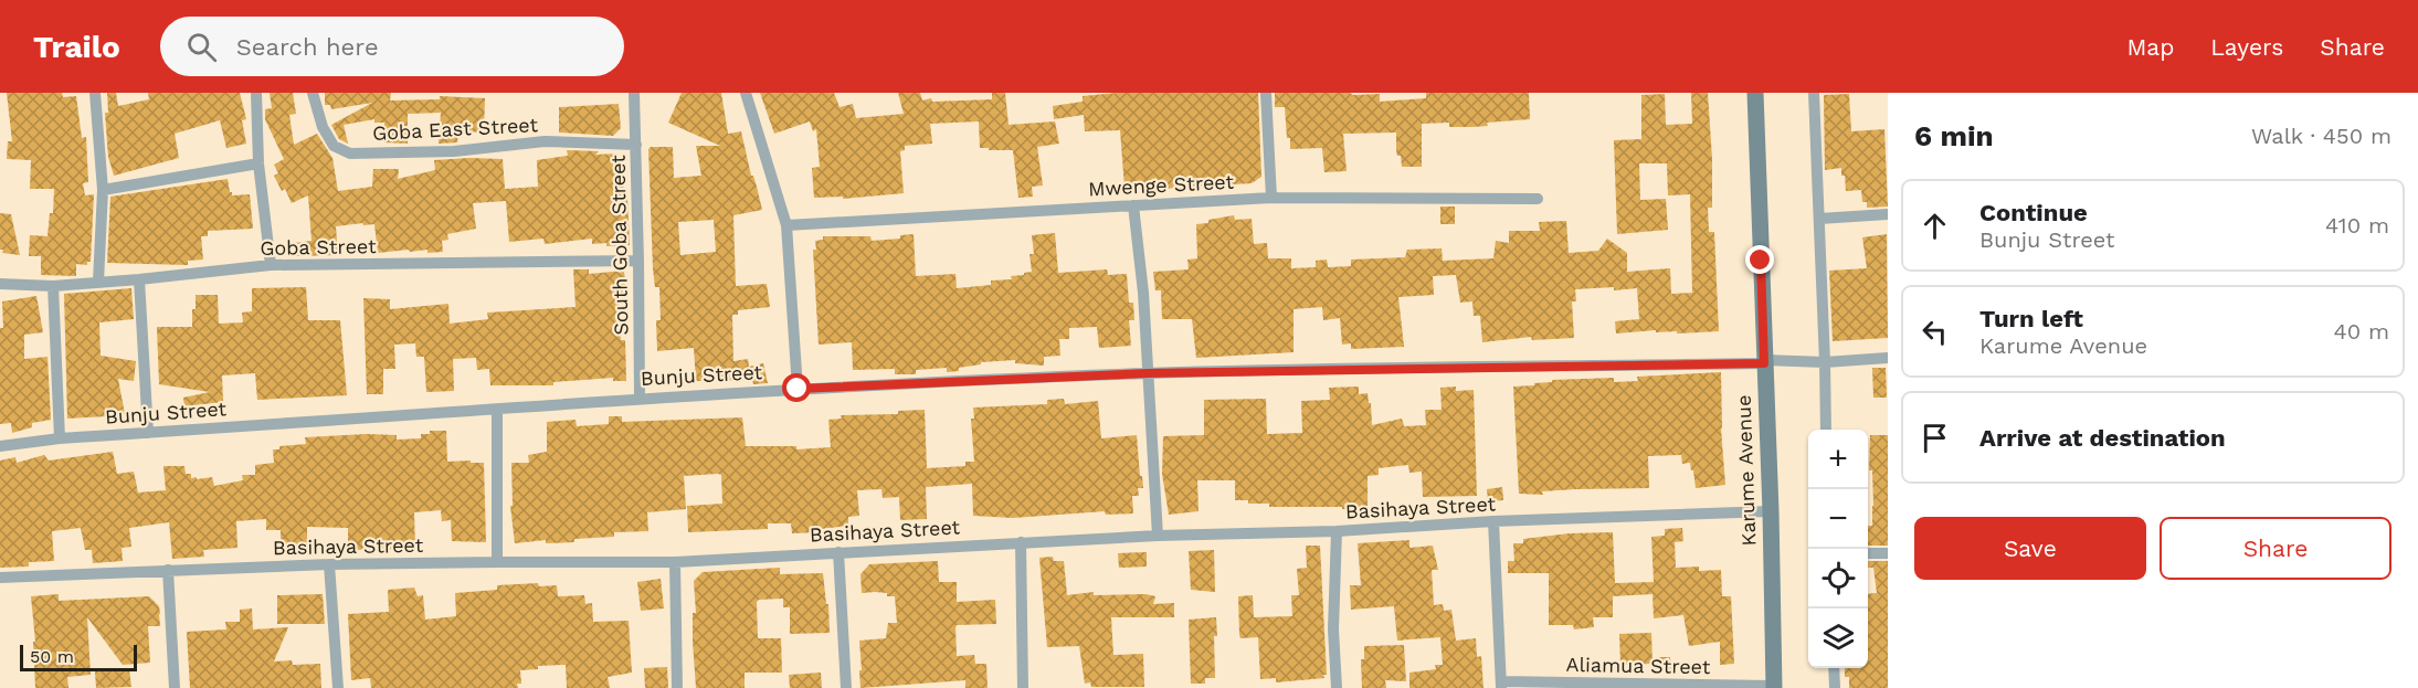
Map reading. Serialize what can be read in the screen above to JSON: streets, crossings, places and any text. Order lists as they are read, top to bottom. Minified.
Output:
{"streets":{"main road":["Karume Avenue"],"street":["Goba East Street","Mwenge Street","South Goba Street","Goba Street","Bunju Street","Basihaya Street","Aliamua Street"]},"crossings":[["Goba East Street","South Goba Street"],["South Goba Street","Goba Street"],["South Goba Street","Bunju Street"],["Bunju Street","Karume Avenue"],["Karume Avenue","Basihaya Street"],["Karume Avenue","Aliamua Street"]],"scale_bar":"50 m","page":{"header":"Trailo","search":"Search here","nav":["Map","Layers","Share"],"heading":["6 min","Walk · 450 m"],"list":[["Continue","Bunju Street","410 m"],["Turn left","Karume Avenue","40 m"],"Arrive at destination"],"map_buttons":["+","−"],"buttons":["Save","Share"],"scale":"50 m"}}
